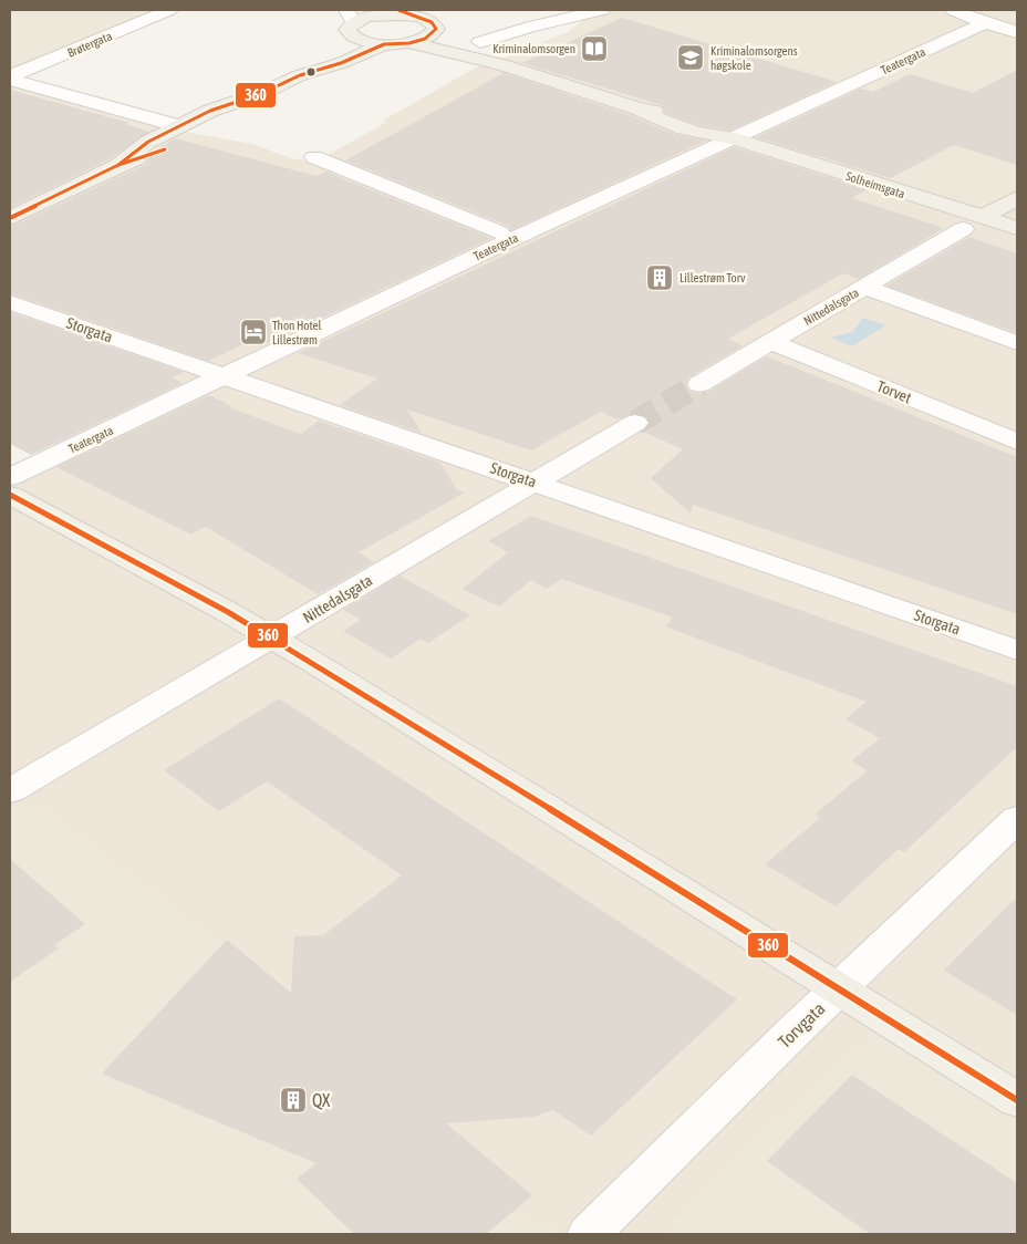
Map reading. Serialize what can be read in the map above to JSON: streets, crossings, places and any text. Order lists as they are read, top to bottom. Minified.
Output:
{"streets":{"main road":["Solheimsgata"],"street":["Brøtergata","Teatergata","Nittedalsgata","Storgata","Torvet","Torvgata"]},"crossings":[["Teatergata","Solheimsgata"],["Teatergata","Storgata"],["Solheimsgata","Nittedalsgata"],["Nittedalsgata","Storgata"],["Nittedalsgata","Torvet"]],"places":{"library":["Kriminalomsorgen"],"school or university":["Kriminalomsorgens høgskole"],"building":["Lillestrøm Torv","QX"],"hotel":["Thon Hotel Lillestrøm"]},"lines":["transit line 360"]}
